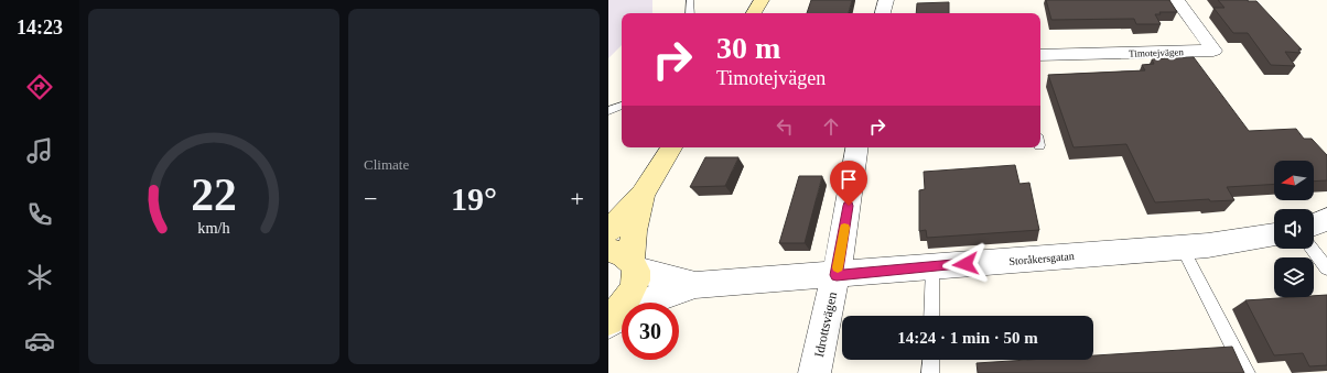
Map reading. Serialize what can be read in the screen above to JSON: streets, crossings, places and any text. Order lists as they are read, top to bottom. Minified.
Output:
{"streets":{"street":["Timotejvägen","Storåkersgatan","Idrottsvägen"]},"crossings":[["Storåkersgatan","Idrottsvägen"]],"north":"left","page":{"tabs":"14:23","tile":"Climate","turn":["30 m","Timotejvägen"],"heat":["−","19°","+"],"limit":"30","trip":"14:24 · 1 min · 50 m","gauge":["22","km/h"]}}
